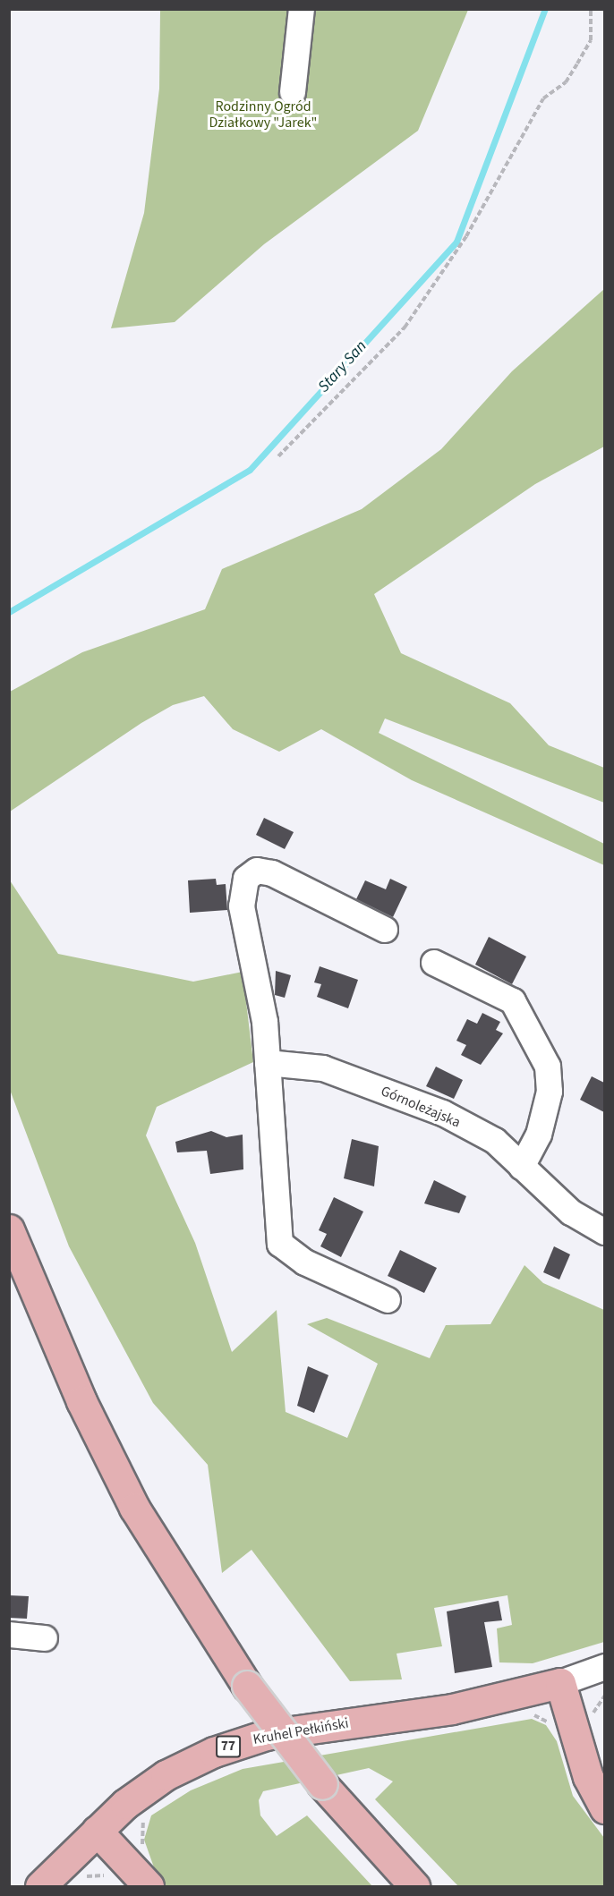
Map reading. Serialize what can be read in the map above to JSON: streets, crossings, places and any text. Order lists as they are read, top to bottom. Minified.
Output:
{"streets":{"main road":["Kruhel Pełkiński","77"],"street":["Górnoleżajska"]},"water":["Stary San"],"parks":["Rodzinny Ogród Działkowy \"Jarek\""]}
